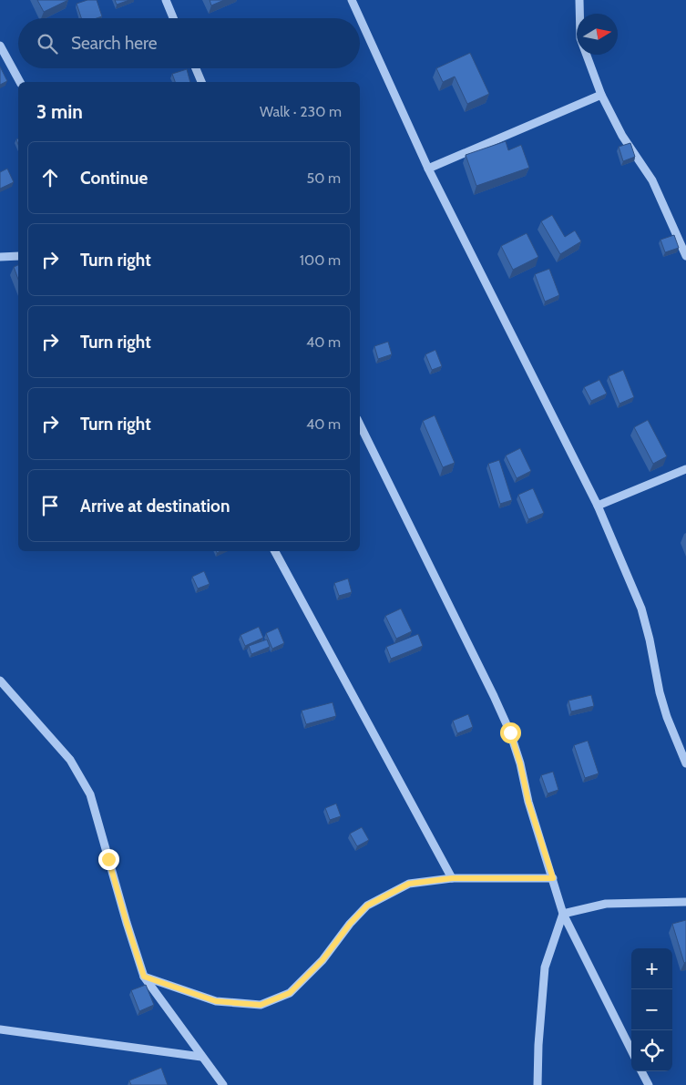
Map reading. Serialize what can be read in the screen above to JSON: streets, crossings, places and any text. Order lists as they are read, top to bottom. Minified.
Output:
{"north":"right","page":{"search":"Search here","heading":["3 min","Walk · 230 m"],"list":[["Continue","50 m"],["Turn right","100 m"],["Turn right","40 m"],["Turn right","40 m"],"Arrive at destination"],"map_buttons":["+","−"]}}
